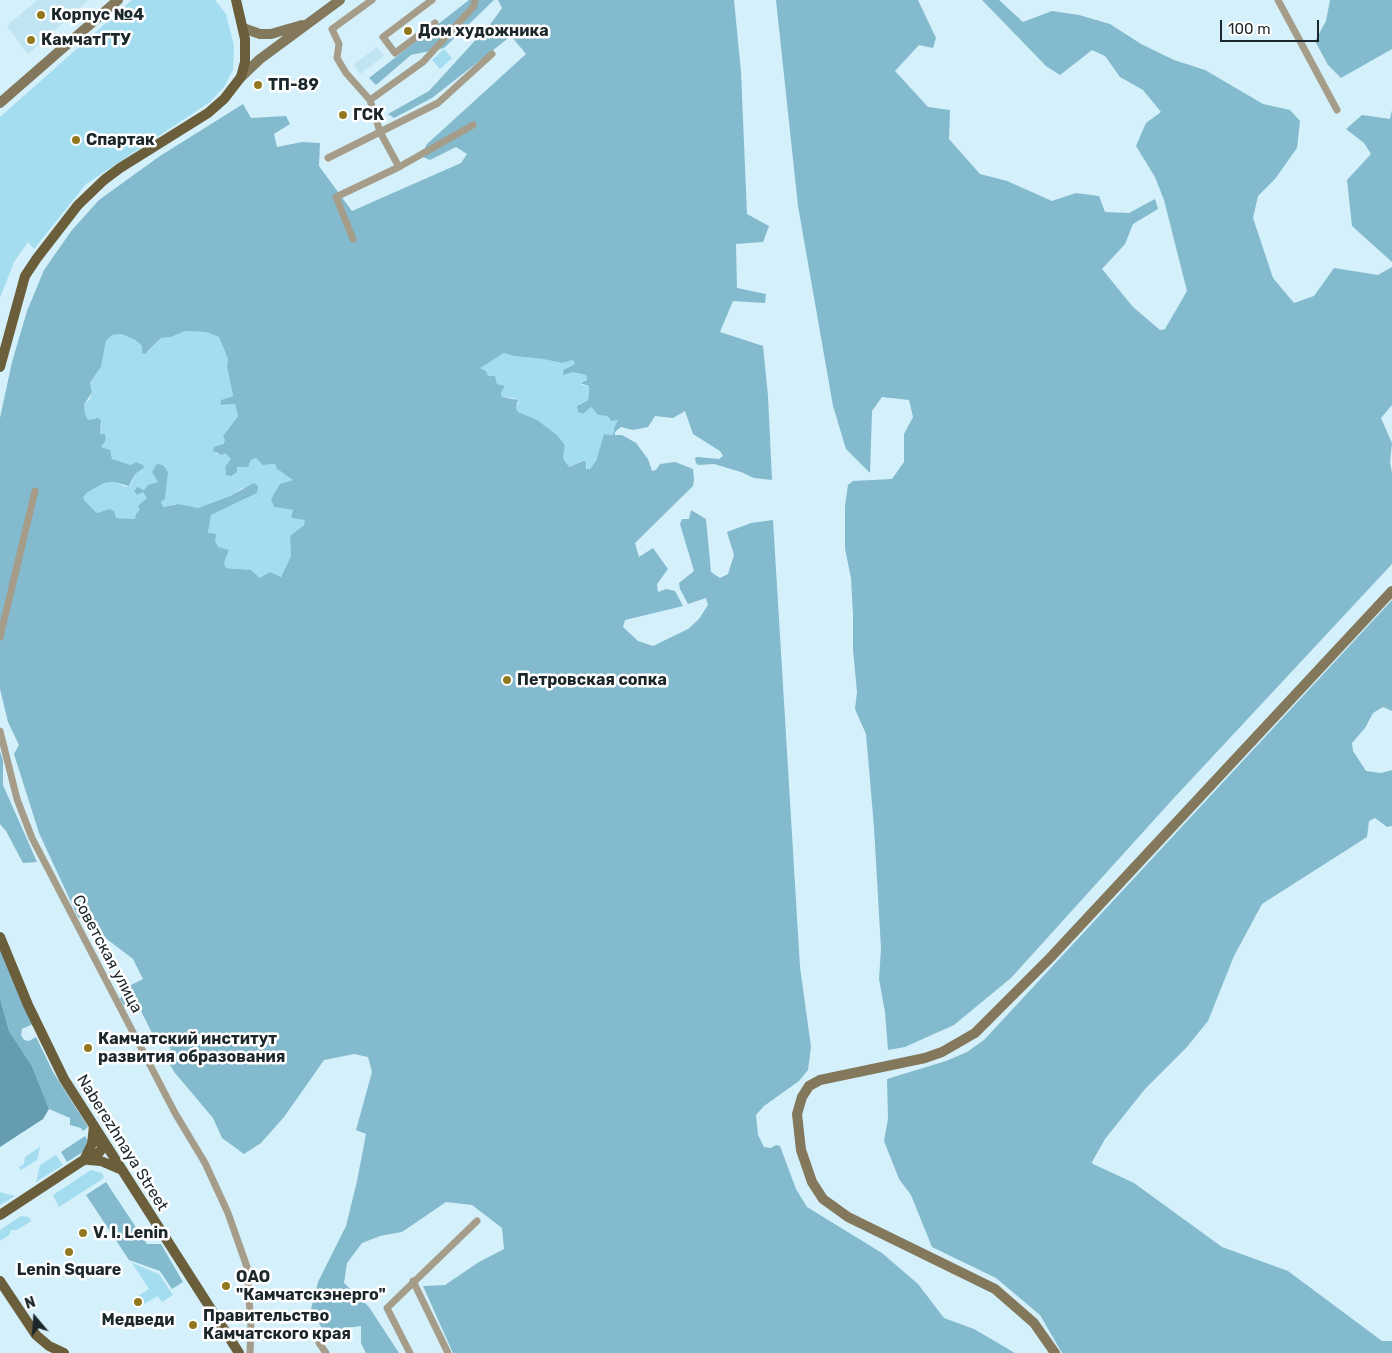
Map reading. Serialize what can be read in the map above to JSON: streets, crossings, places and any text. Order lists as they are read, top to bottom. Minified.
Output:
{"streets":{"main road":["Naberezhnaya Street"],"street":["Советская улица"]},"places":["Корпус №4","Дом художника","КамчатГТУ","ТП-89","ГСК","Спартак","Петровская сопка","Камчатский институт развития образования","V. I. Lenin","Lenin Square","ОАО \"Камчатскэнерго\"","Медведи","Правительство Камчатского края"],"scale_bar":"100 m","north":"top"}
